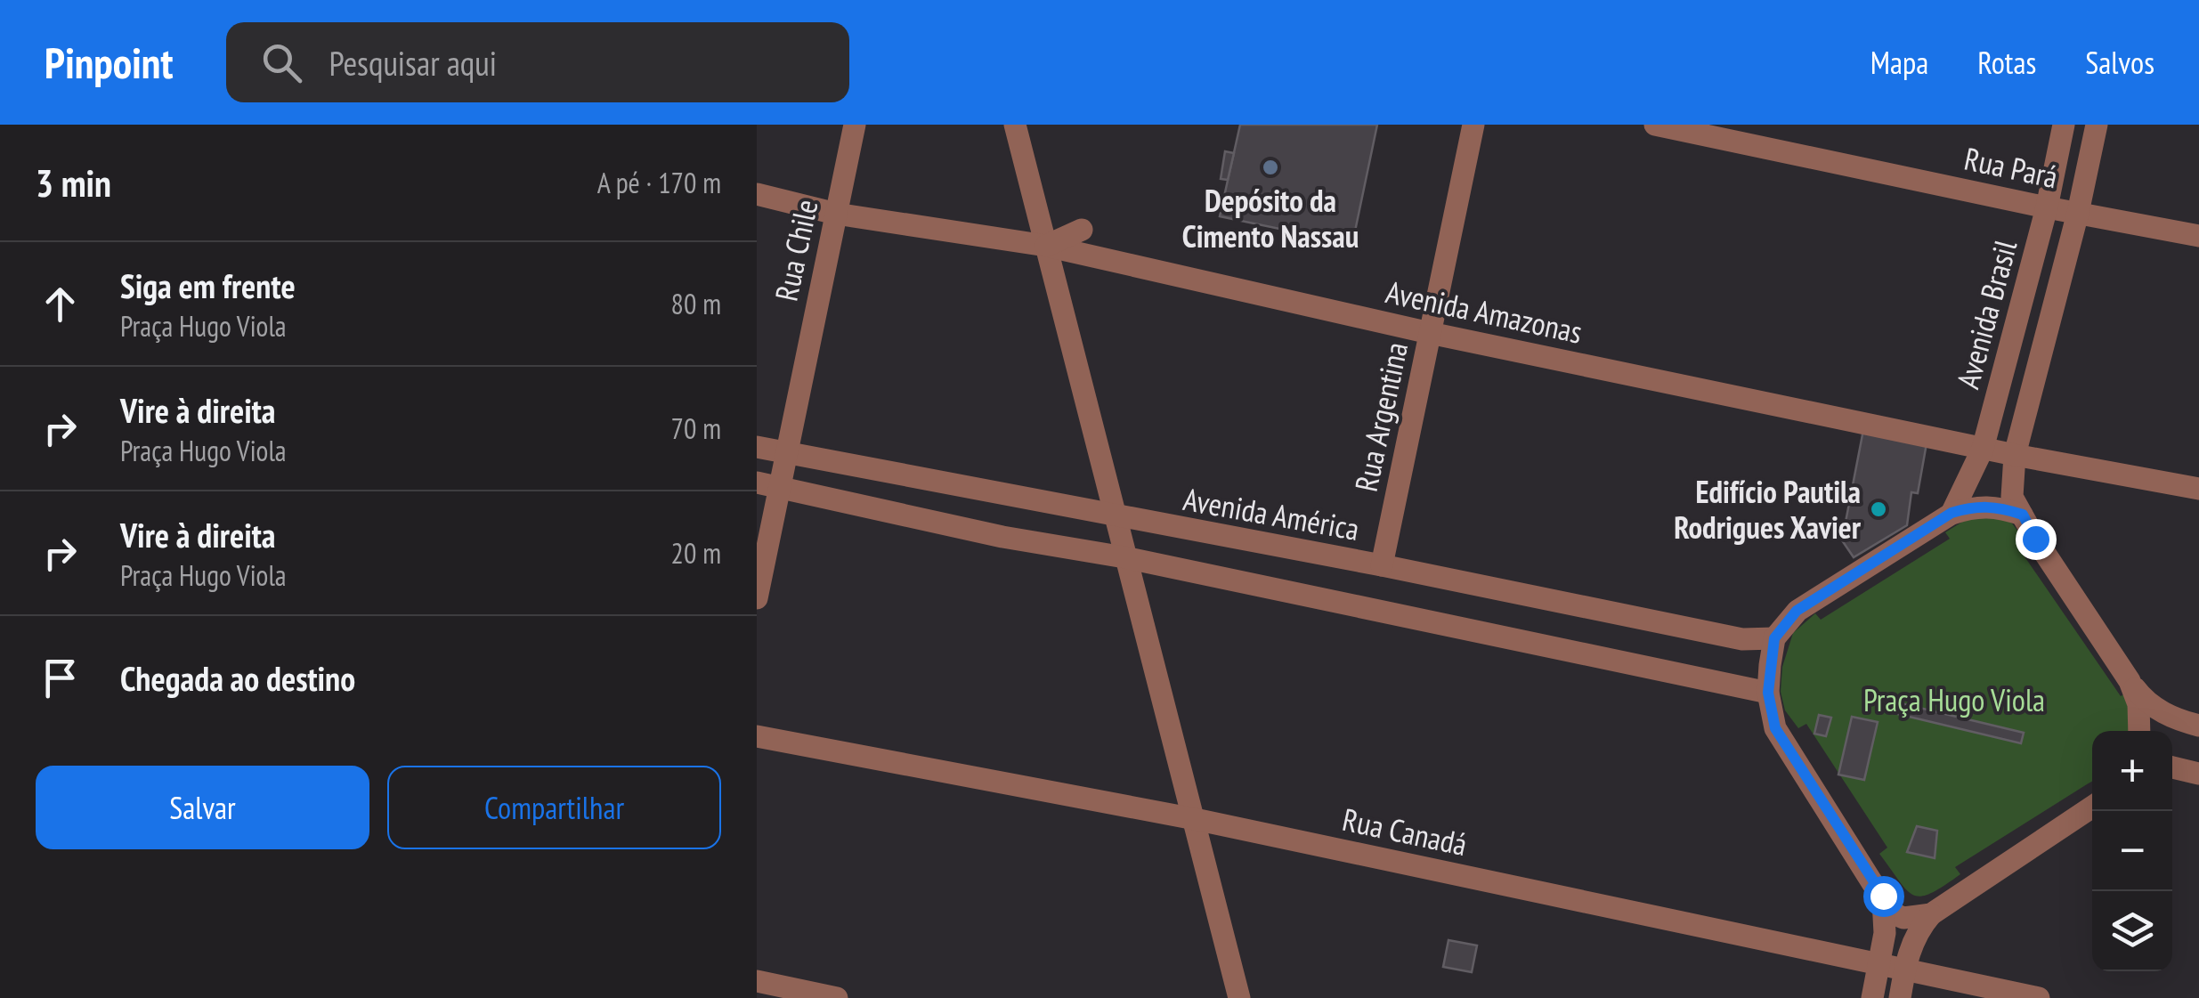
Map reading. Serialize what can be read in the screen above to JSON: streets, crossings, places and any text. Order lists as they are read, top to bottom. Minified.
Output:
{"streets":{"street":["Rua Pará","Rua Chile","Avenida Amazonas","Avenida Brasil","Rua Argentina","Avenida América","Rua Canadá"]},"crossings":[["Rua Pará","Avenida Brasil"],["Rua Chile","Avenida Amazonas"],["Rua Chile","Avenida América"],["Avenida Amazonas","Avenida Brasil"],["Avenida Amazonas","Rua Argentina"],["Rua Argentina","Avenida América"]],"parks":["Praça Hugo Viola"],"places":["Depósito da Cimento Nassau","Edifício Pautila Rodrigues Xavier"],"page":{"header":"Pinpoint","search":"Pesquisar aqui","nav":["Mapa","Rotas","Salvos"],"heading":["3 min","A pé · 170 m"],"list":[["Siga em frente","Praça Hugo Viola","80 m"],["Vire à direita","Praça Hugo Viola","70 m"],["Vire à direita","Praça Hugo Viola","20 m"],"Chegada ao destino"],"map_buttons":["+","−"],"buttons":["Salvar","Compartilhar"]}}
